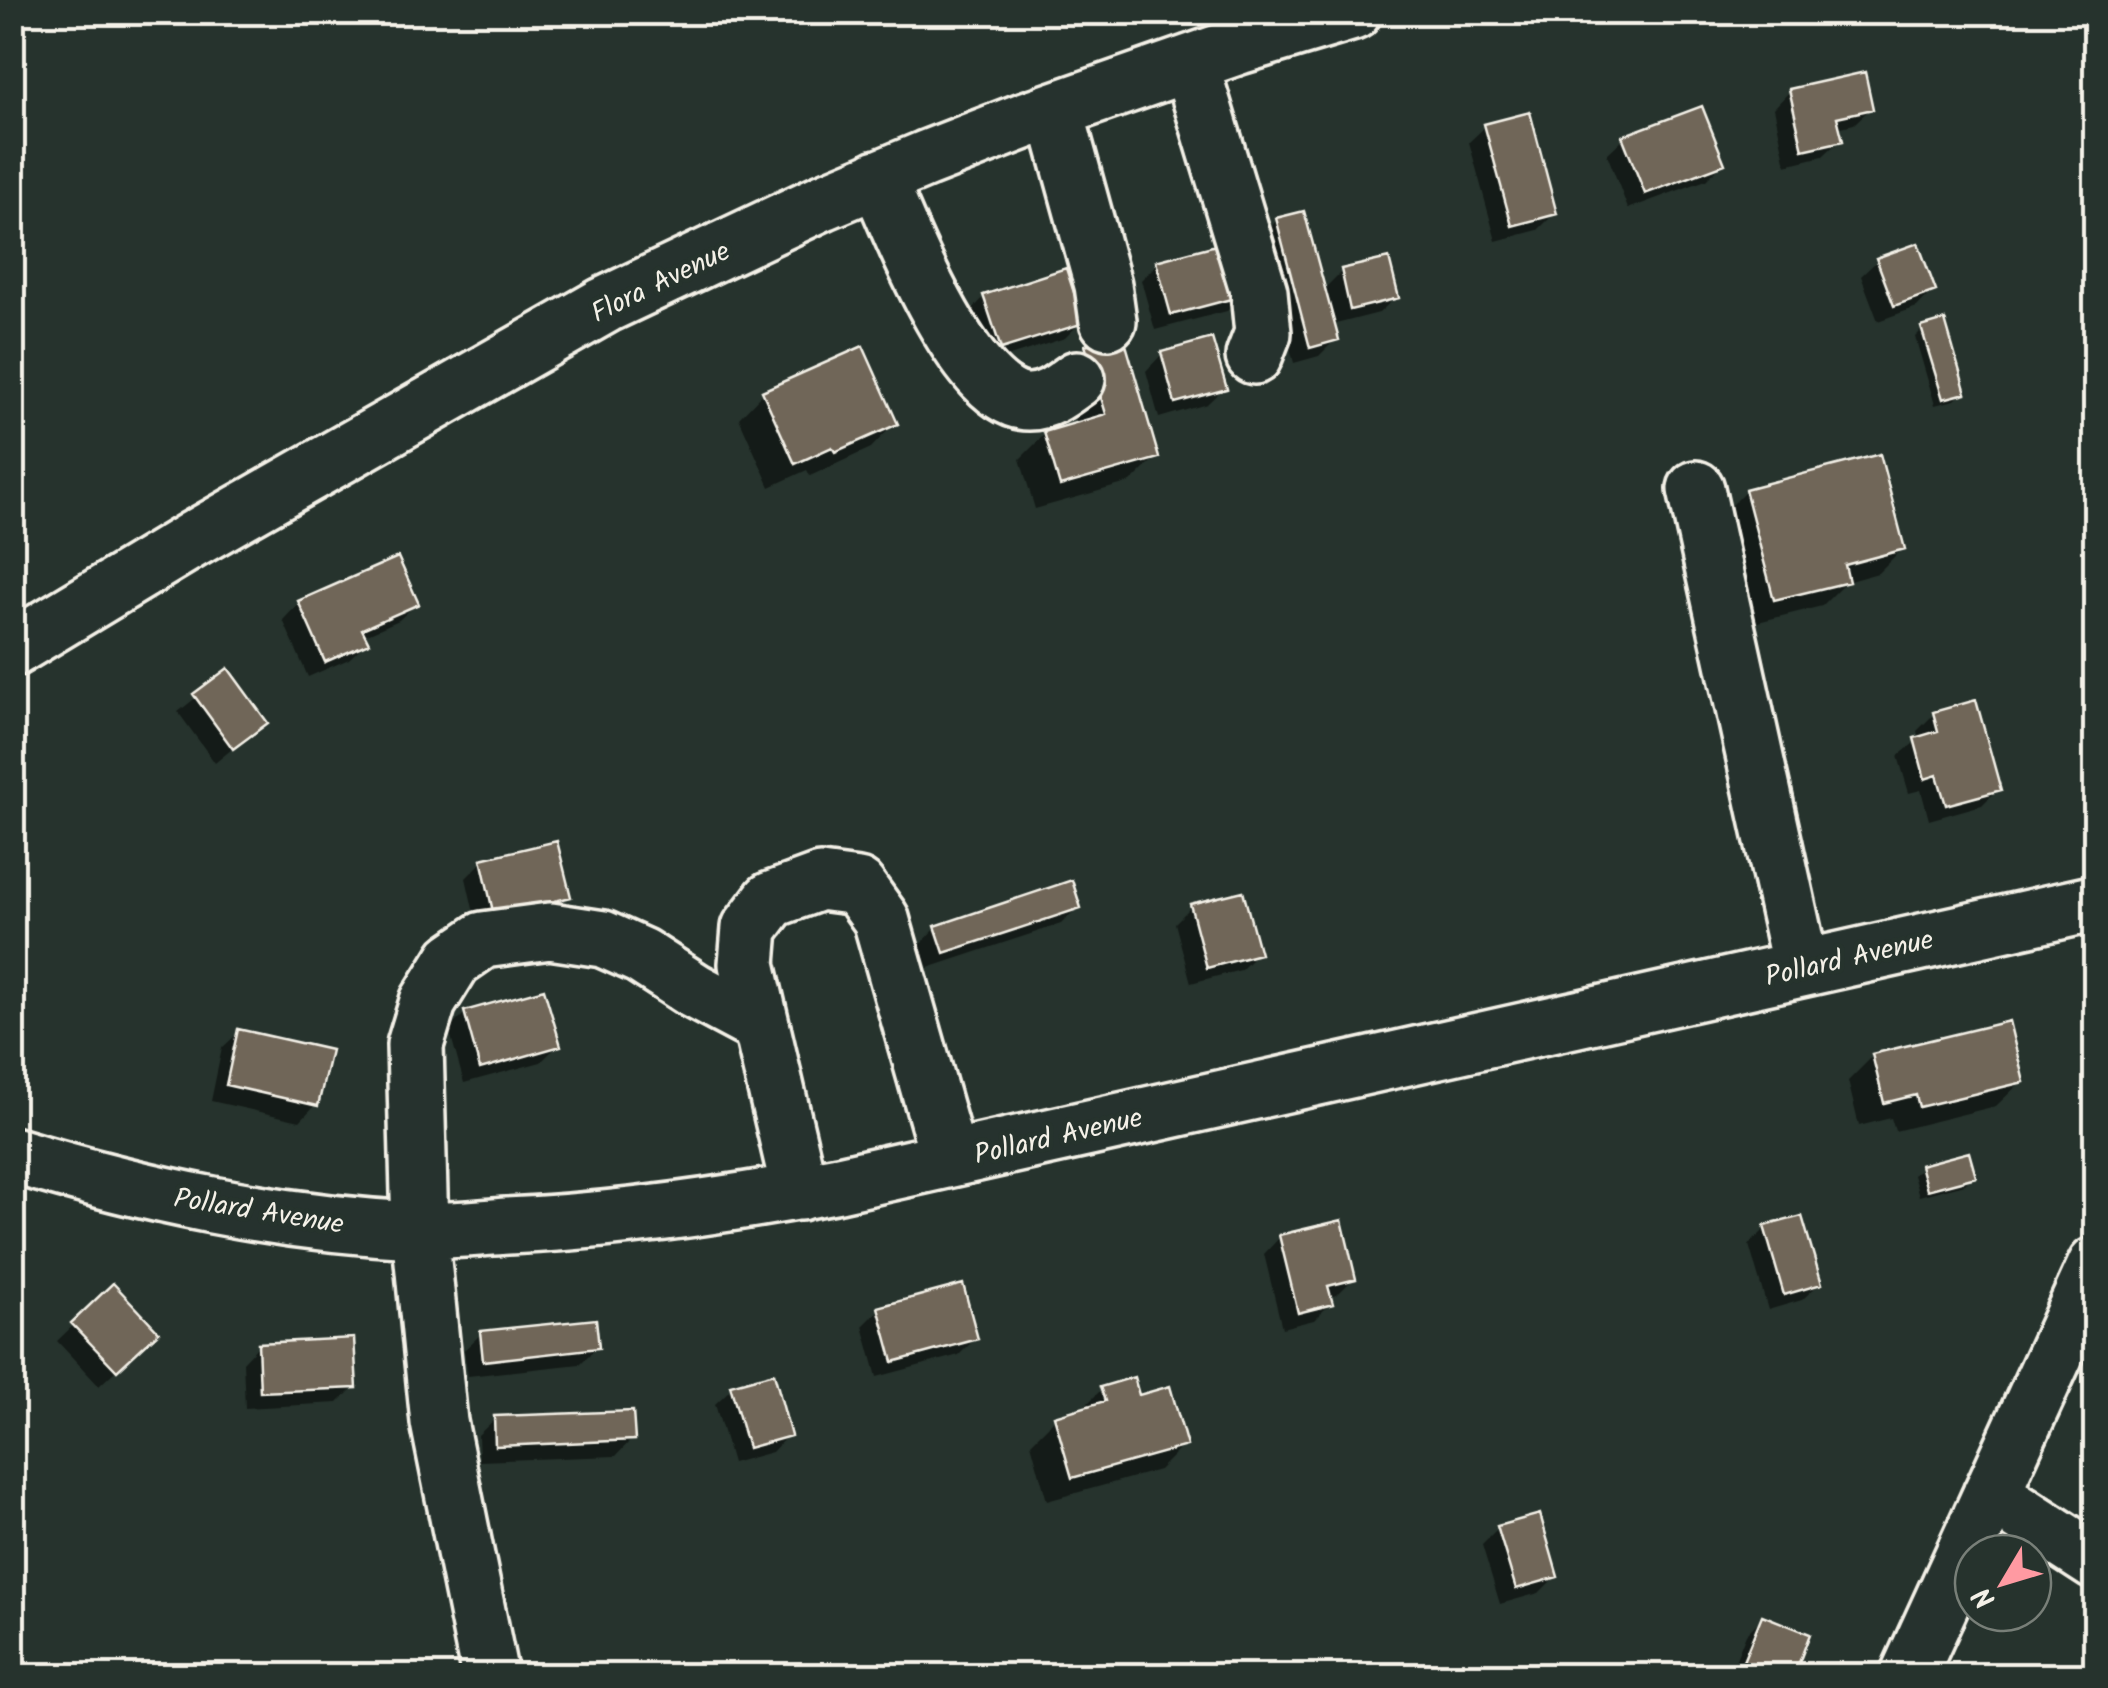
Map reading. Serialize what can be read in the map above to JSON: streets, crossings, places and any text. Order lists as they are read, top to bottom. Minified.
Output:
{"streets":{"street":["Flora Avenue","Pollard Avenue"]},"north":"bottom left"}
